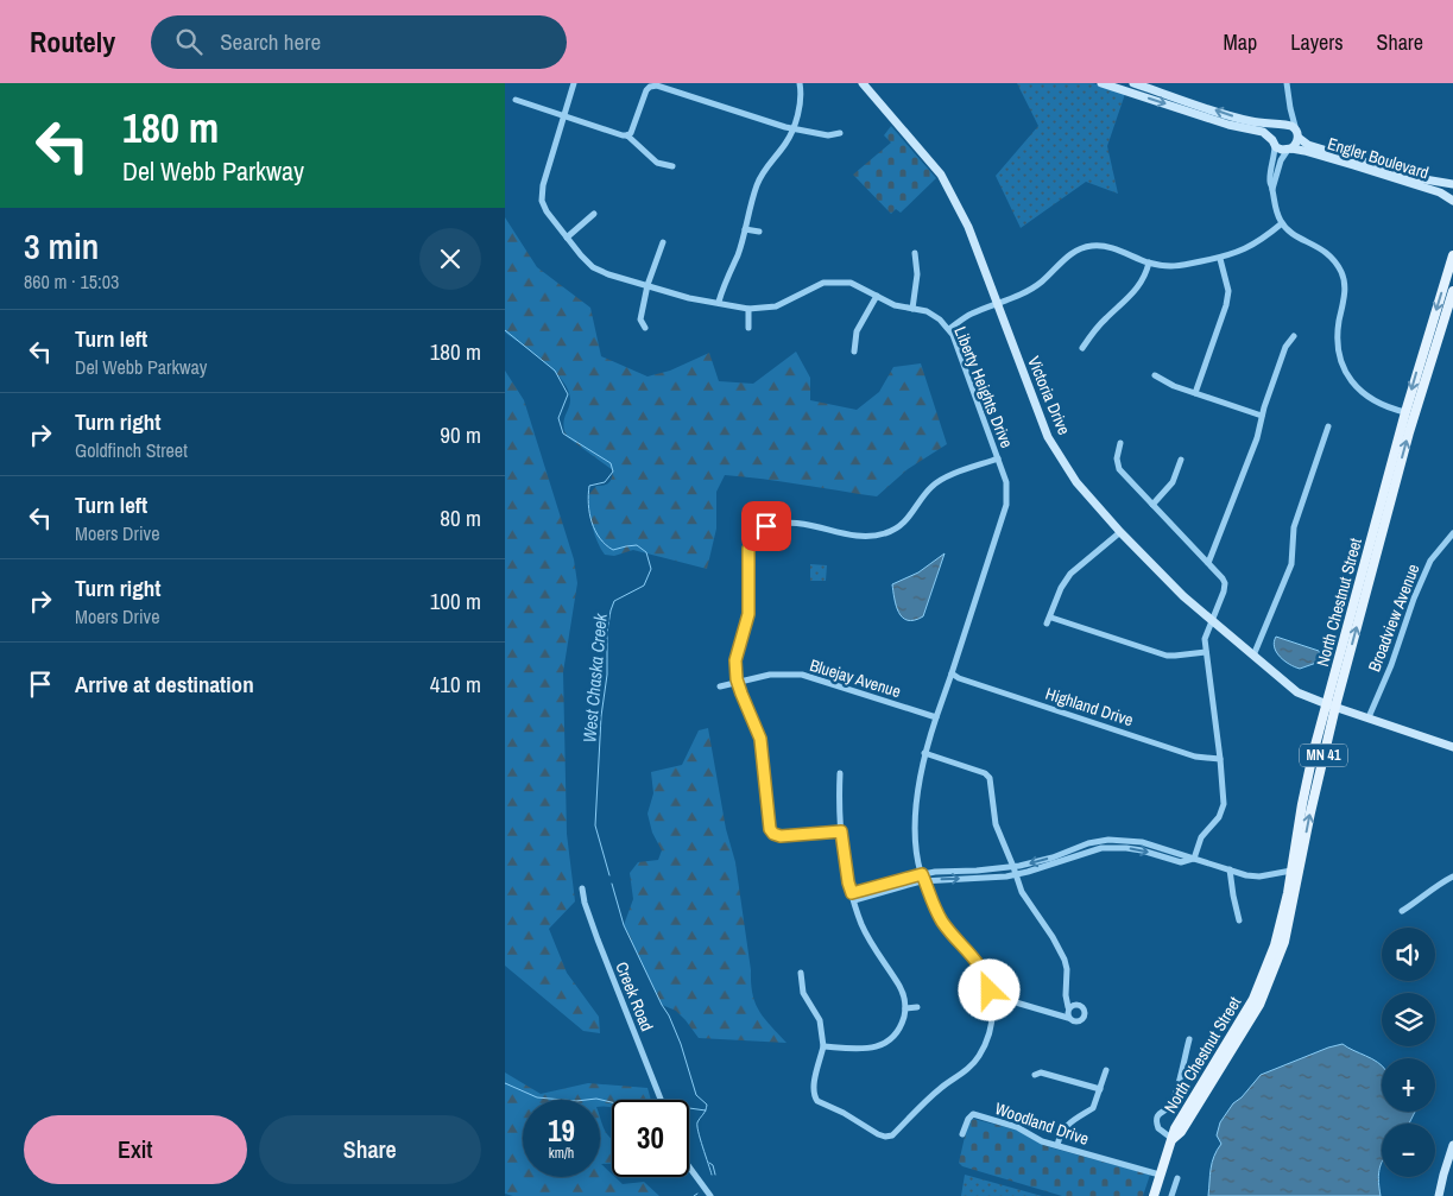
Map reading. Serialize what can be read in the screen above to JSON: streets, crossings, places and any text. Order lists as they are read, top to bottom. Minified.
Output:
{"streets":{"main road":["North Chestnut Street","MN 41"],"street":["Engler Boulevard","Liberty Heights Drive","Victoria Drive","Broadview Avenue","Bluejay Avenue","Highland Drive","Creek Road","Woodland Drive"]},"crossings":[["Liberty Heights Drive","Highland Drive"],["Victoria Drive","North Chestnut Street"],["Victoria Drive","Broadview Avenue"],["North Chestnut Street","MN 41"],["MN 41","Woodland Drive"]],"water":["West Chaska Creek"],"page":{"header":"Routely","search":"Search here","nav":["Map","Layers","Share"],"turn":["180 m","Del Webb Parkway"],"heading":["3 min","860 m · 15:03"],"list":[{"name":"Turn left","note":"Del Webb Parkway","value":"180 m"},{"name":"Turn right","note":"Goldfinch Street","value":"90 m"},{"name":"Turn left","note":"Moers Drive","value":"80 m"},{"name":"Turn right","note":"Moers Drive","value":"100 m"},{"name":"Arrive at destination","value":"410 m"}],"map_buttons":["+","−"],"speed":"19 km/h","limit":"30","buttons":["Exit","Share"]}}
